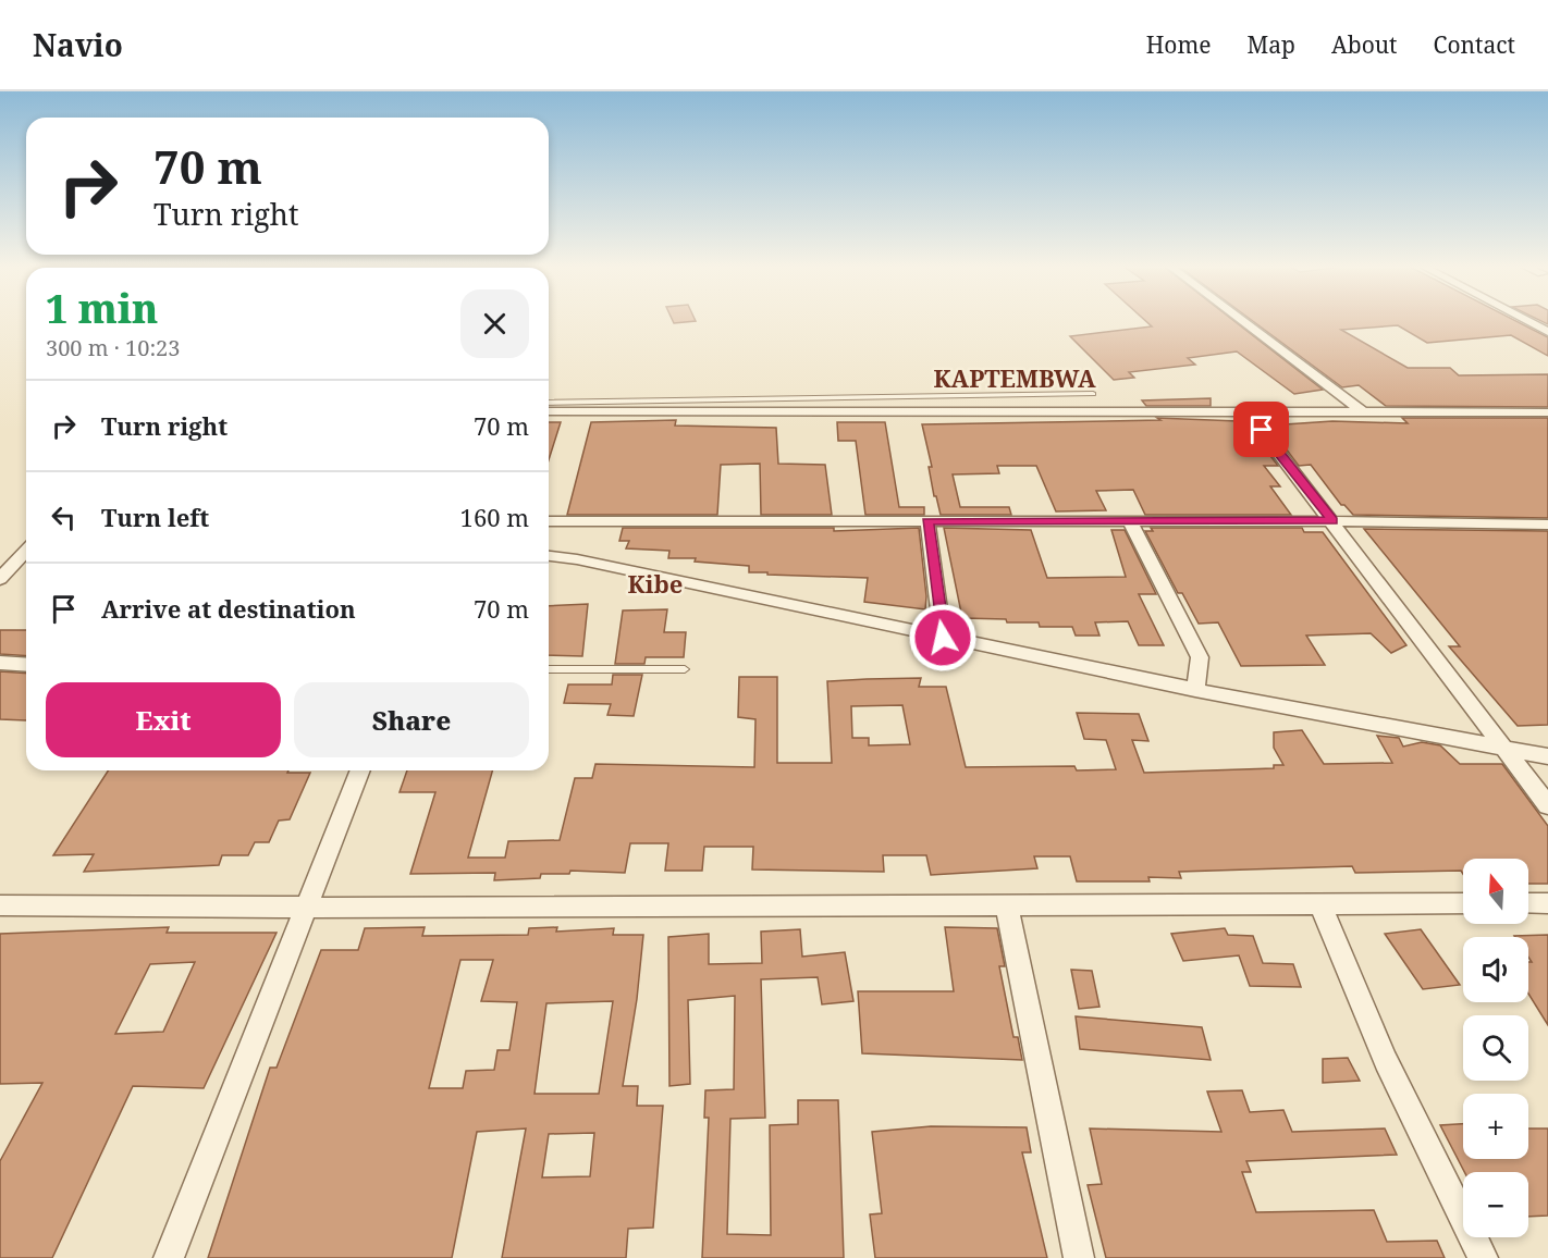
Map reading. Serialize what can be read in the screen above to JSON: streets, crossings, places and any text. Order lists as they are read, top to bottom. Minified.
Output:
{"districts":["KAPTEMBWA","Kibe"],"north":"top","page":{"header":"Navio","nav":["Home","Map","About","Contact"],"turn":["70 m","Turn right"],"heading":["1 min","300 m · 10:23"],"list":[{"name":"Turn right","value":"70 m"},{"name":"Turn left","value":"160 m"},{"name":"Arrive at destination","value":"70 m"}],"buttons":["Exit","Share"],"map_buttons":["+","−"]}}
